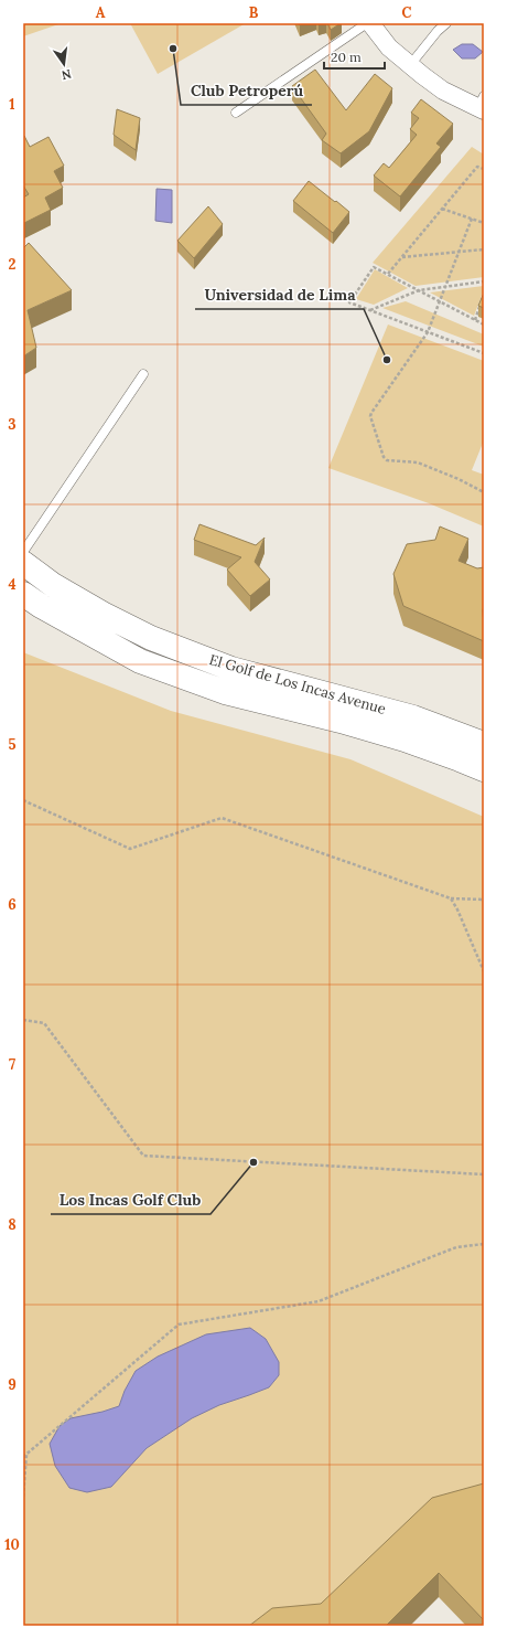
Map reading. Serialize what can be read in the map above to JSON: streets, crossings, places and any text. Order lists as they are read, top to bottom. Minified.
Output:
{"streets":{"street":["El Golf de Los Incas Avenue"]},"places":["Club Petroperú","Universidad de Lima","Los Incas Golf Club"],"scale_bar":"20 m","north":"bottom","grid":{"columns":["A","B","C"],"rows":["1","2","3","4","5","6","7","8","9","10"]}}
